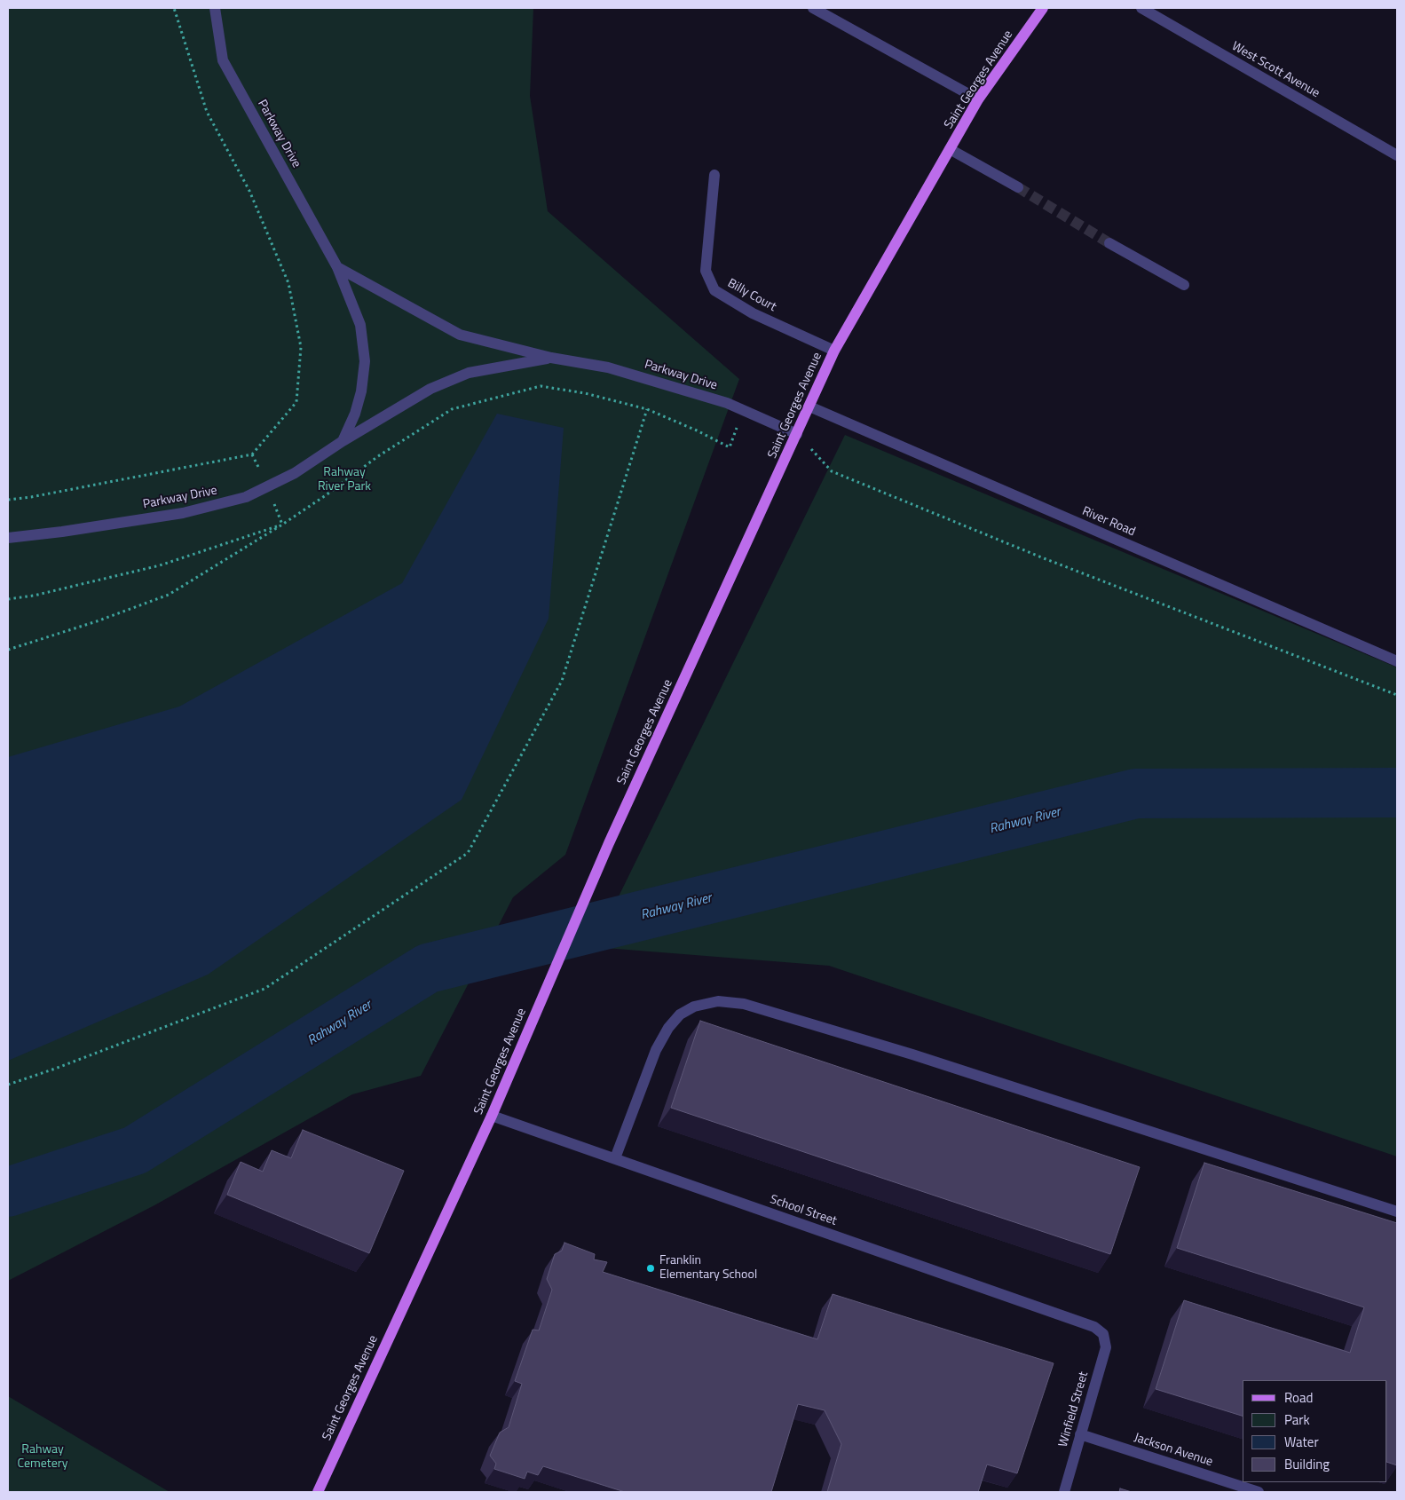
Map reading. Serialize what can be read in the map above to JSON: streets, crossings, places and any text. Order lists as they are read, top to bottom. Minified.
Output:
{"streets":{"main road":["Saint Georges Avenue"],"street":["West Scott Avenue","Parkway Drive","Billy Court","River Road","School Street","Winfield Street","Jackson Avenue"]},"crossings":[["Saint Georges Avenue","Parkway Drive"],["Saint Georges Avenue","Billy Court"],["Saint Georges Avenue","River Road"],["Saint Georges Avenue","School Street"],["School Street","Winfield Street"],["Winfield Street","Jackson Avenue"]],"water":["Rahway River"],"parks":["Rahway River Park","Rahway Cemetery"],"places":["Franklin Elementary School"],"legend":["Road","Park","Water","Building"]}
